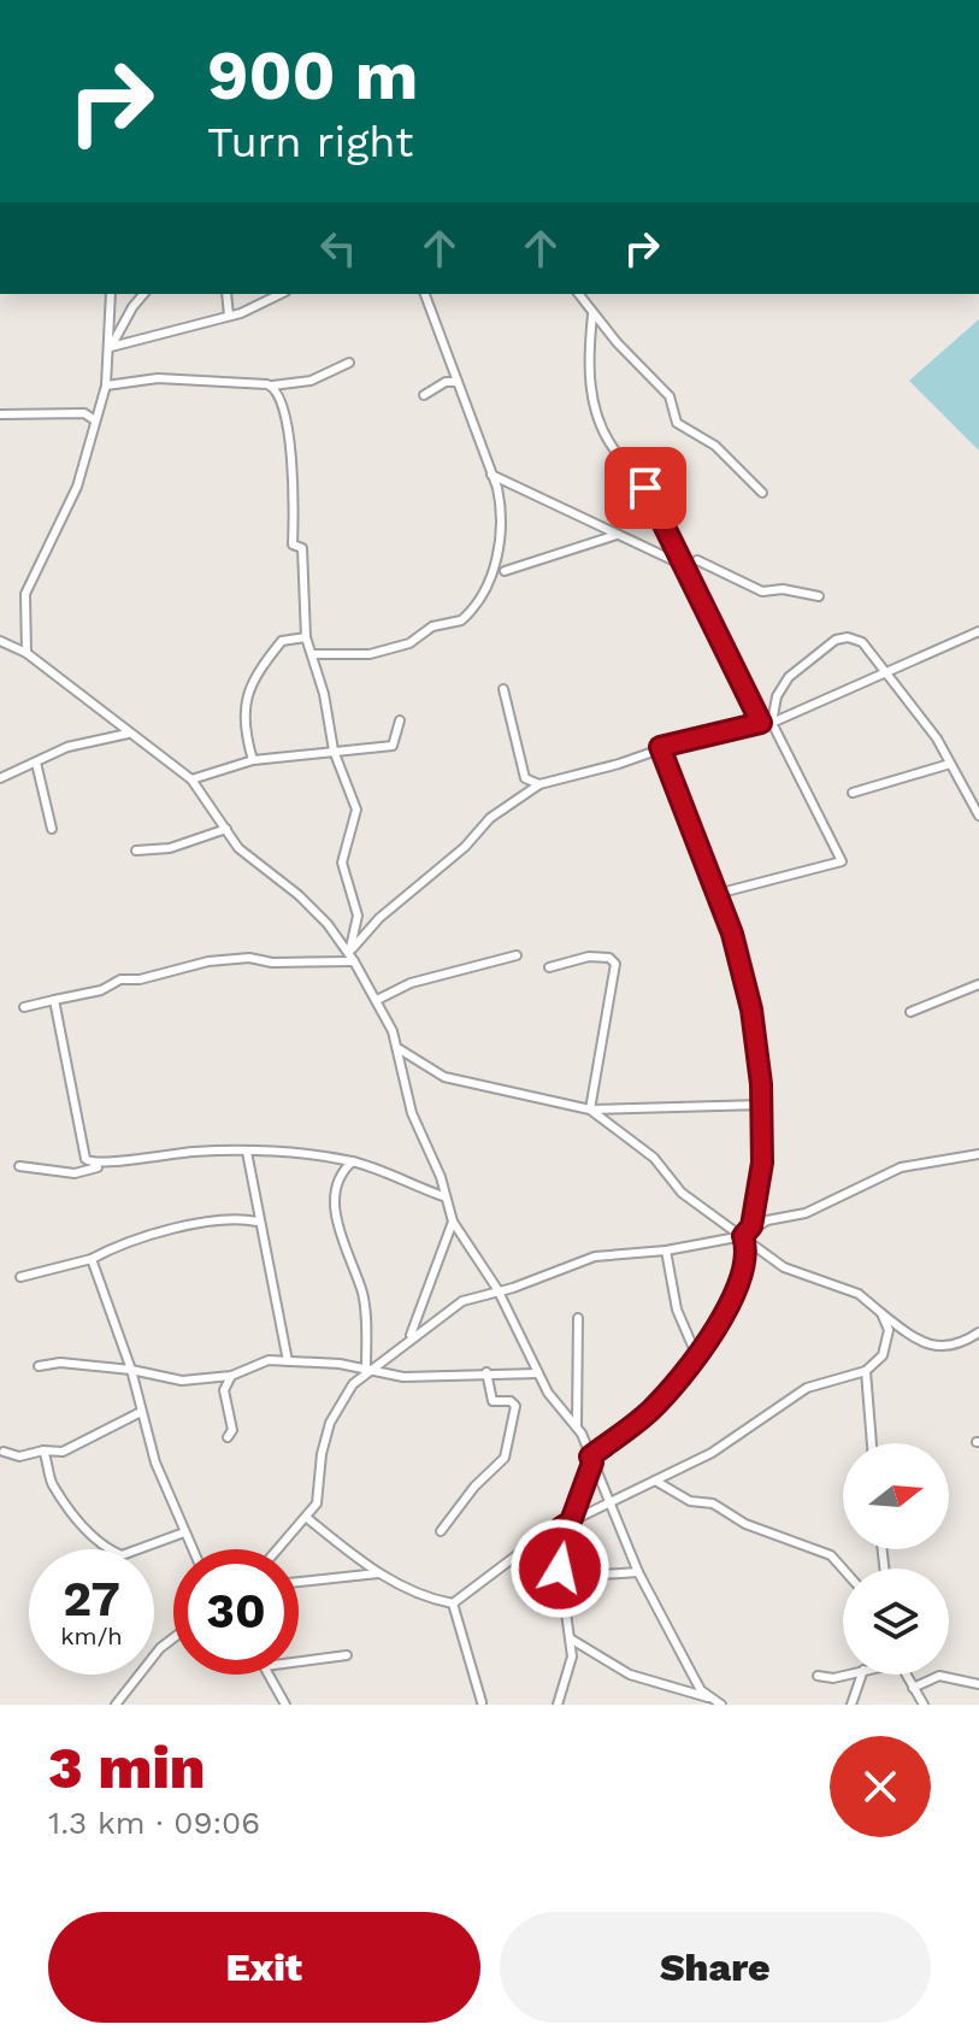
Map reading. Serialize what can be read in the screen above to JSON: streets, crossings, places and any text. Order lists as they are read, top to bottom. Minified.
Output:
{"north":"right","page":{"turn":["900 m","Turn right"],"speed":"27 km/h","limit":"30","heading":["3 min","1.3 km · 09:06"],"buttons":["Exit","Share"]}}
